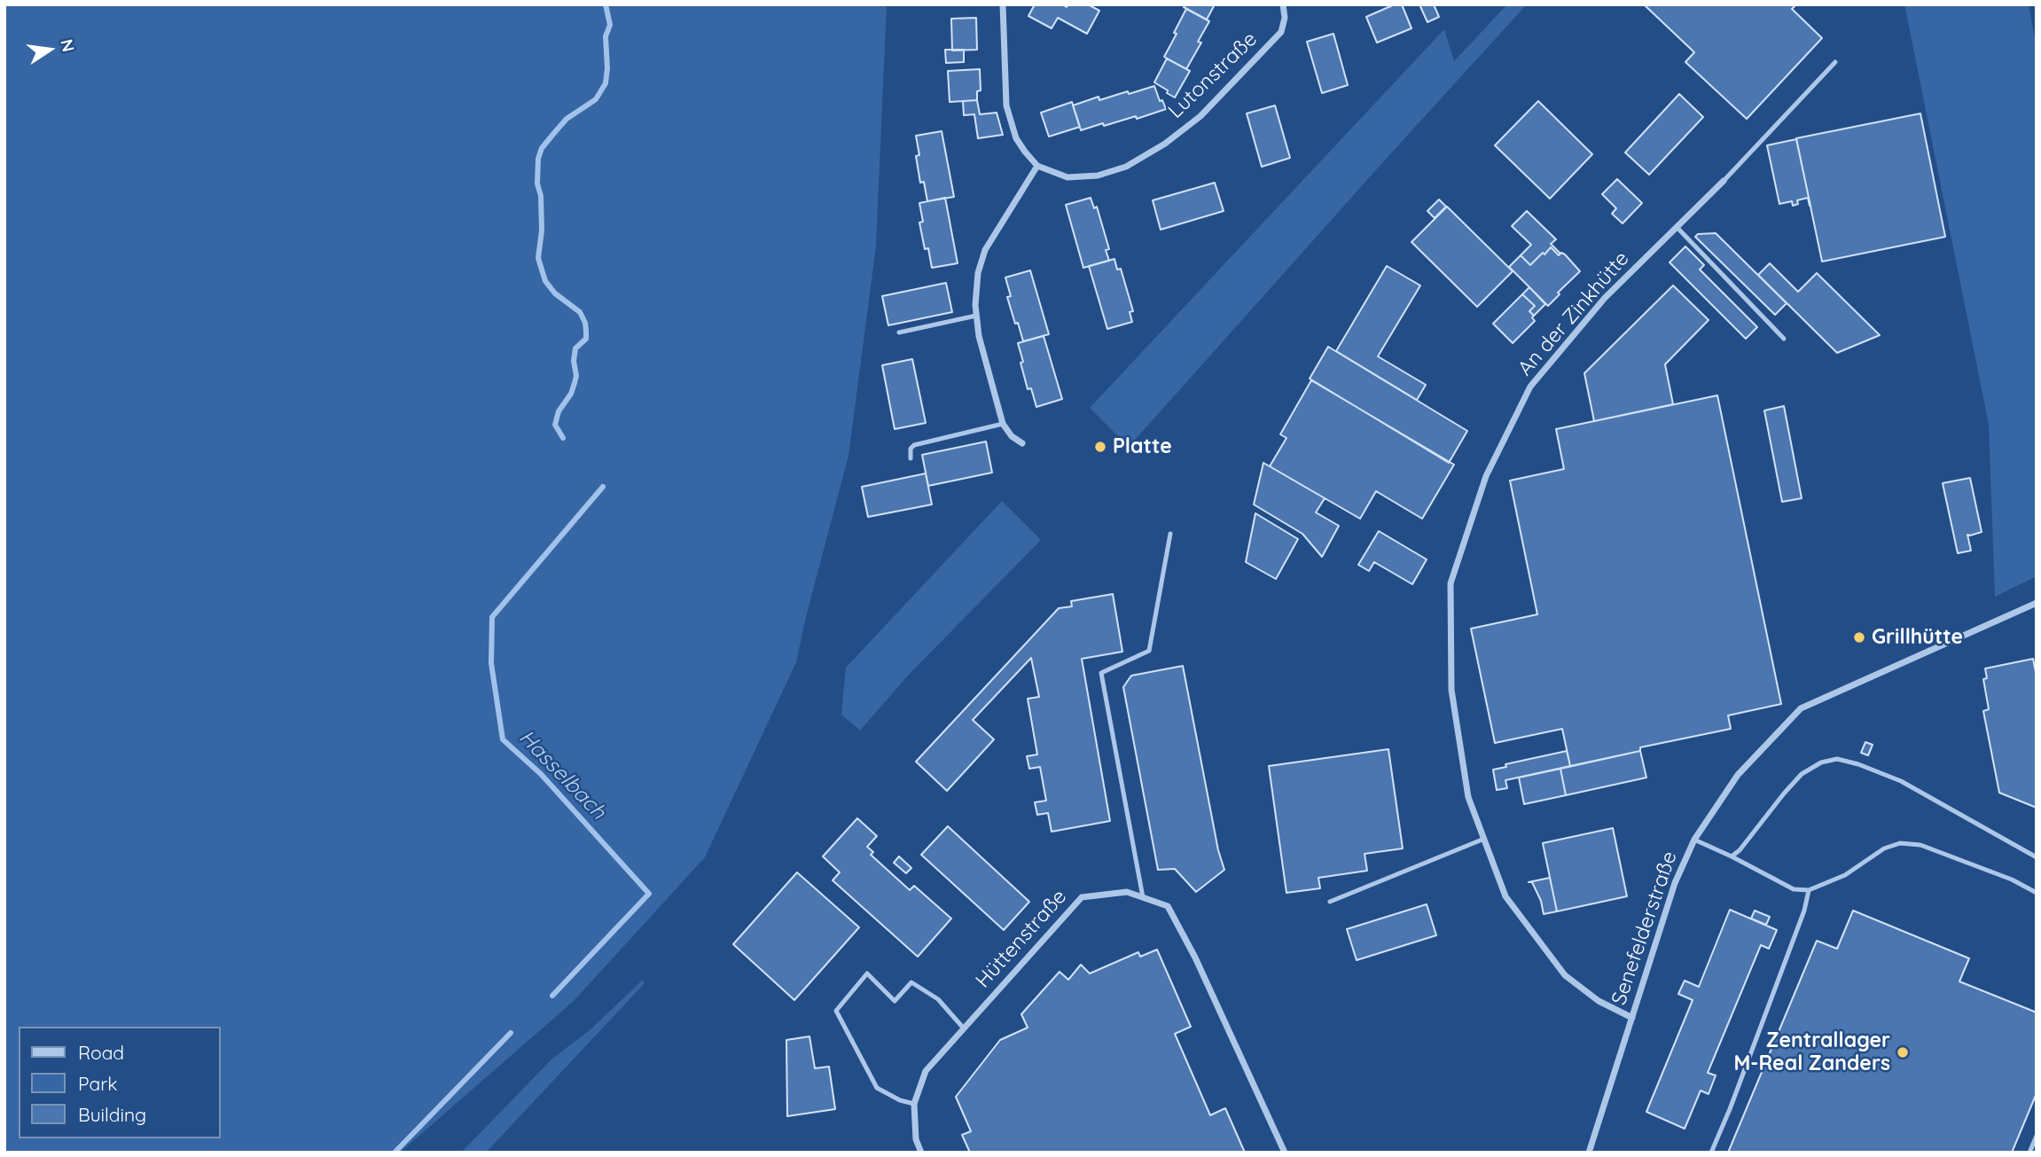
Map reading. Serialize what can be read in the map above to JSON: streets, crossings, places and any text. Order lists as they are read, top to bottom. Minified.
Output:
{"streets":{"street":["Lutonstraße","An der Zinkhütte","Senefelderstraße","Hüttenstraße"]},"crossings":[["An der Zinkhütte","Senefelderstraße"]],"water":["Hasselbach"],"places":["Platte","Grillhütte","Zentrallager M-Real Zanders"],"legend":["Road","Park","Building"],"north":"right"}
